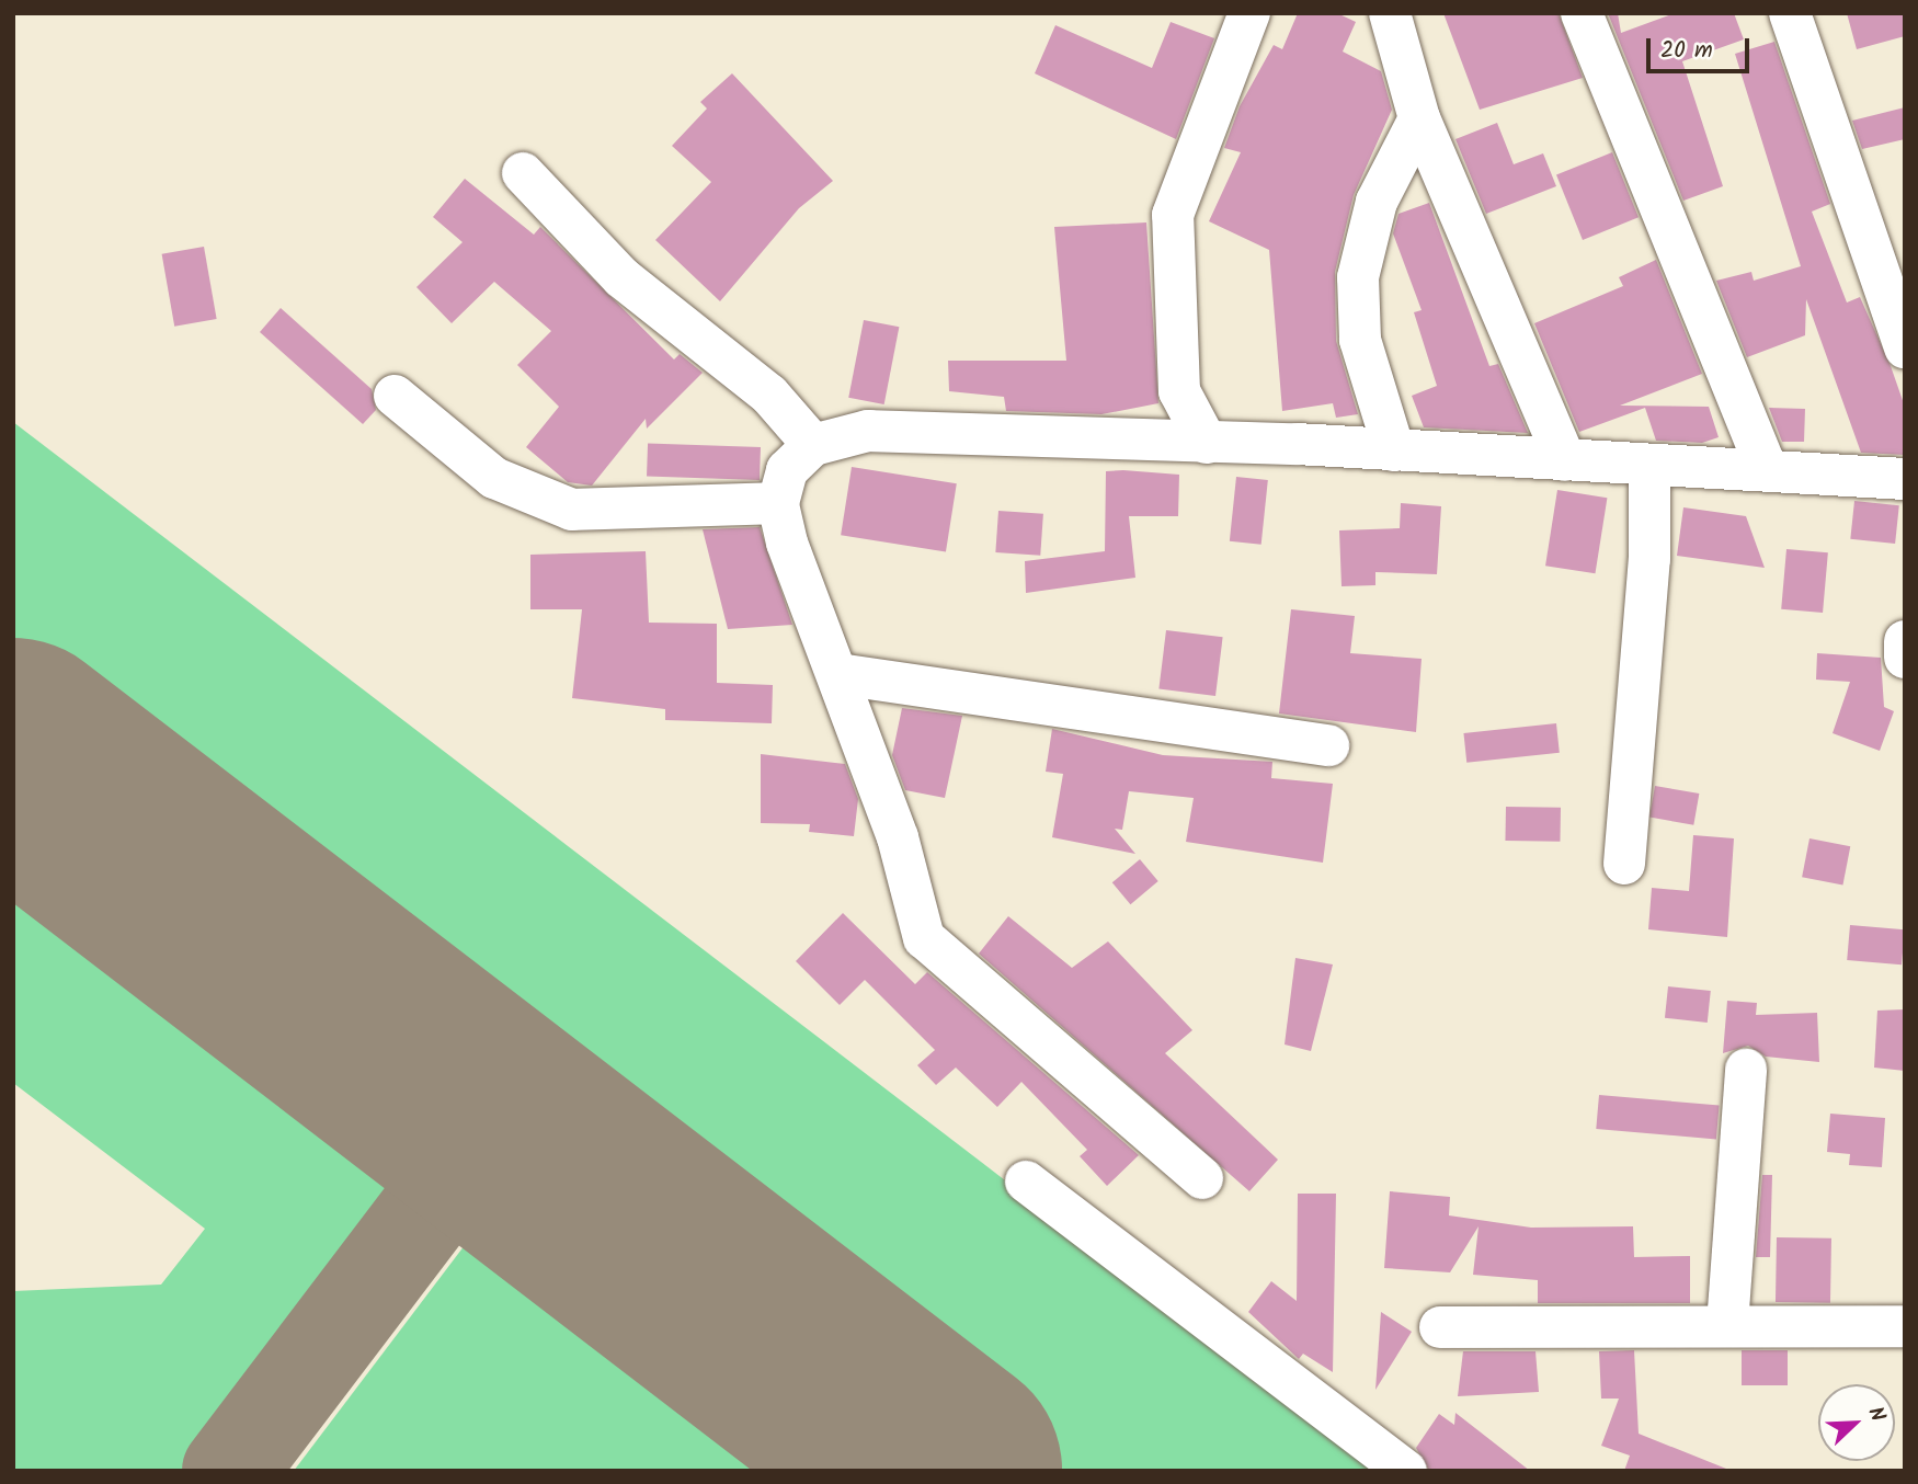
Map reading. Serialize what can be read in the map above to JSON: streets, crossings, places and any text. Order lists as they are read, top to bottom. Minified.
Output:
{"scale_bar":"20 m","north":"top right"}
